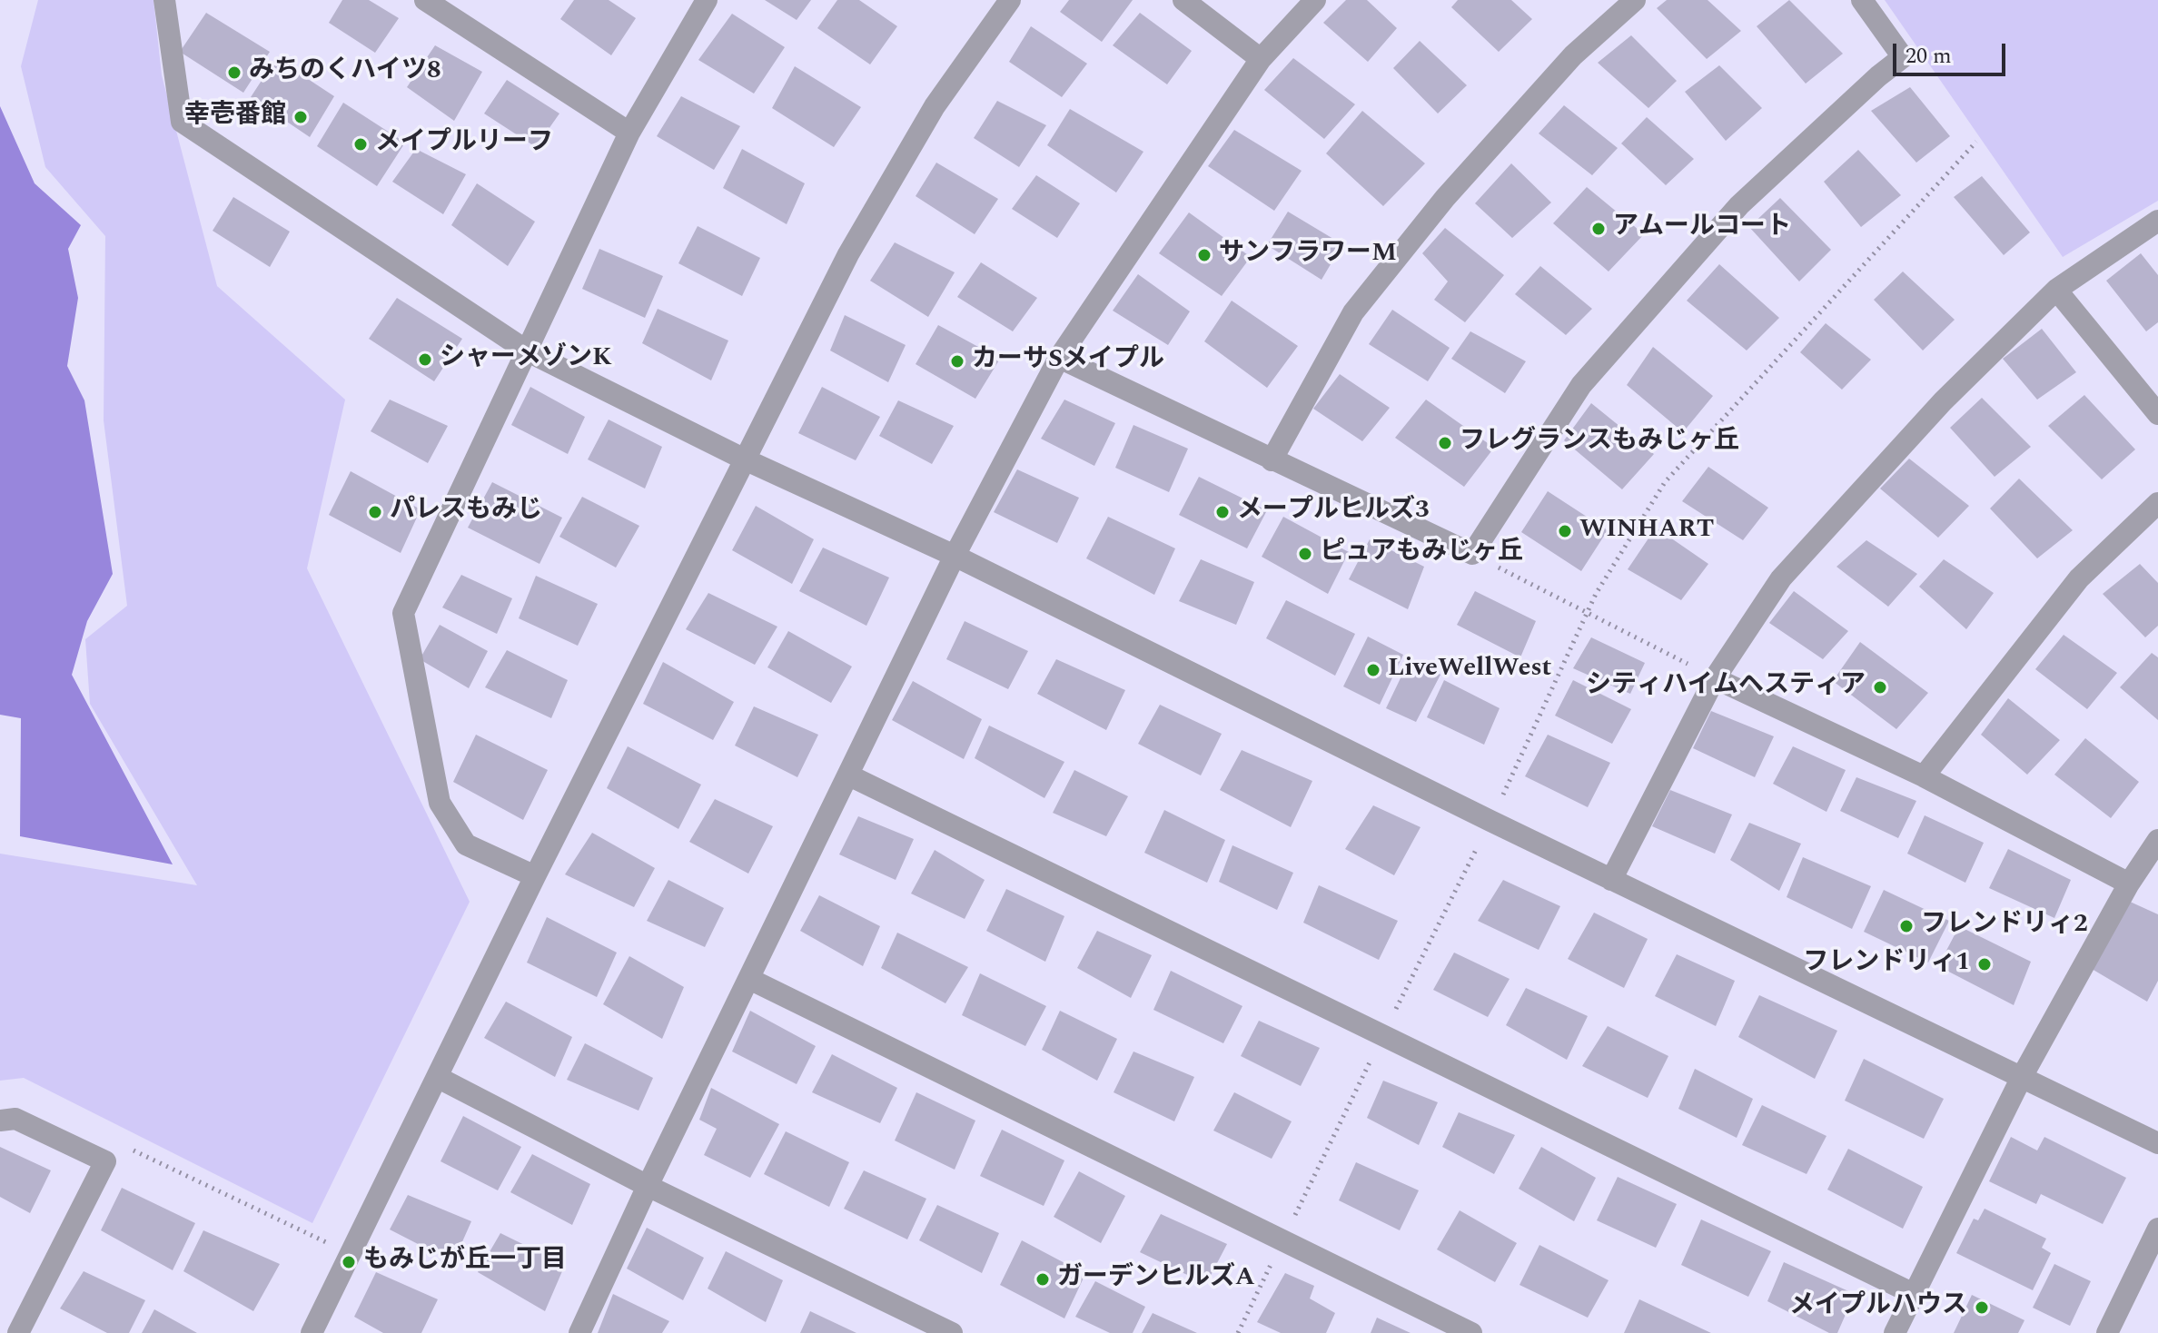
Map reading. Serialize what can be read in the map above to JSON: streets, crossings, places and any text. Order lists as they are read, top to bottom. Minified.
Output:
{"places":["みちのくハイツ8","幸壱番館","メイプルリーフ","アムールコート","サンフラワーM","シャーメゾンK","カーサSメイプル","フレグランスもみじヶ丘","パレスもみじ","メープルヒルズ3","WINHART","ピュアもみじヶ丘","LiveWellWest","シティハイムヘスティア","フレンドリィ2","フレンドリィ1","もみじが丘一丁目","ガーデンヒルズA","メイプルハウス"],"scale_bar":"20 m"}
